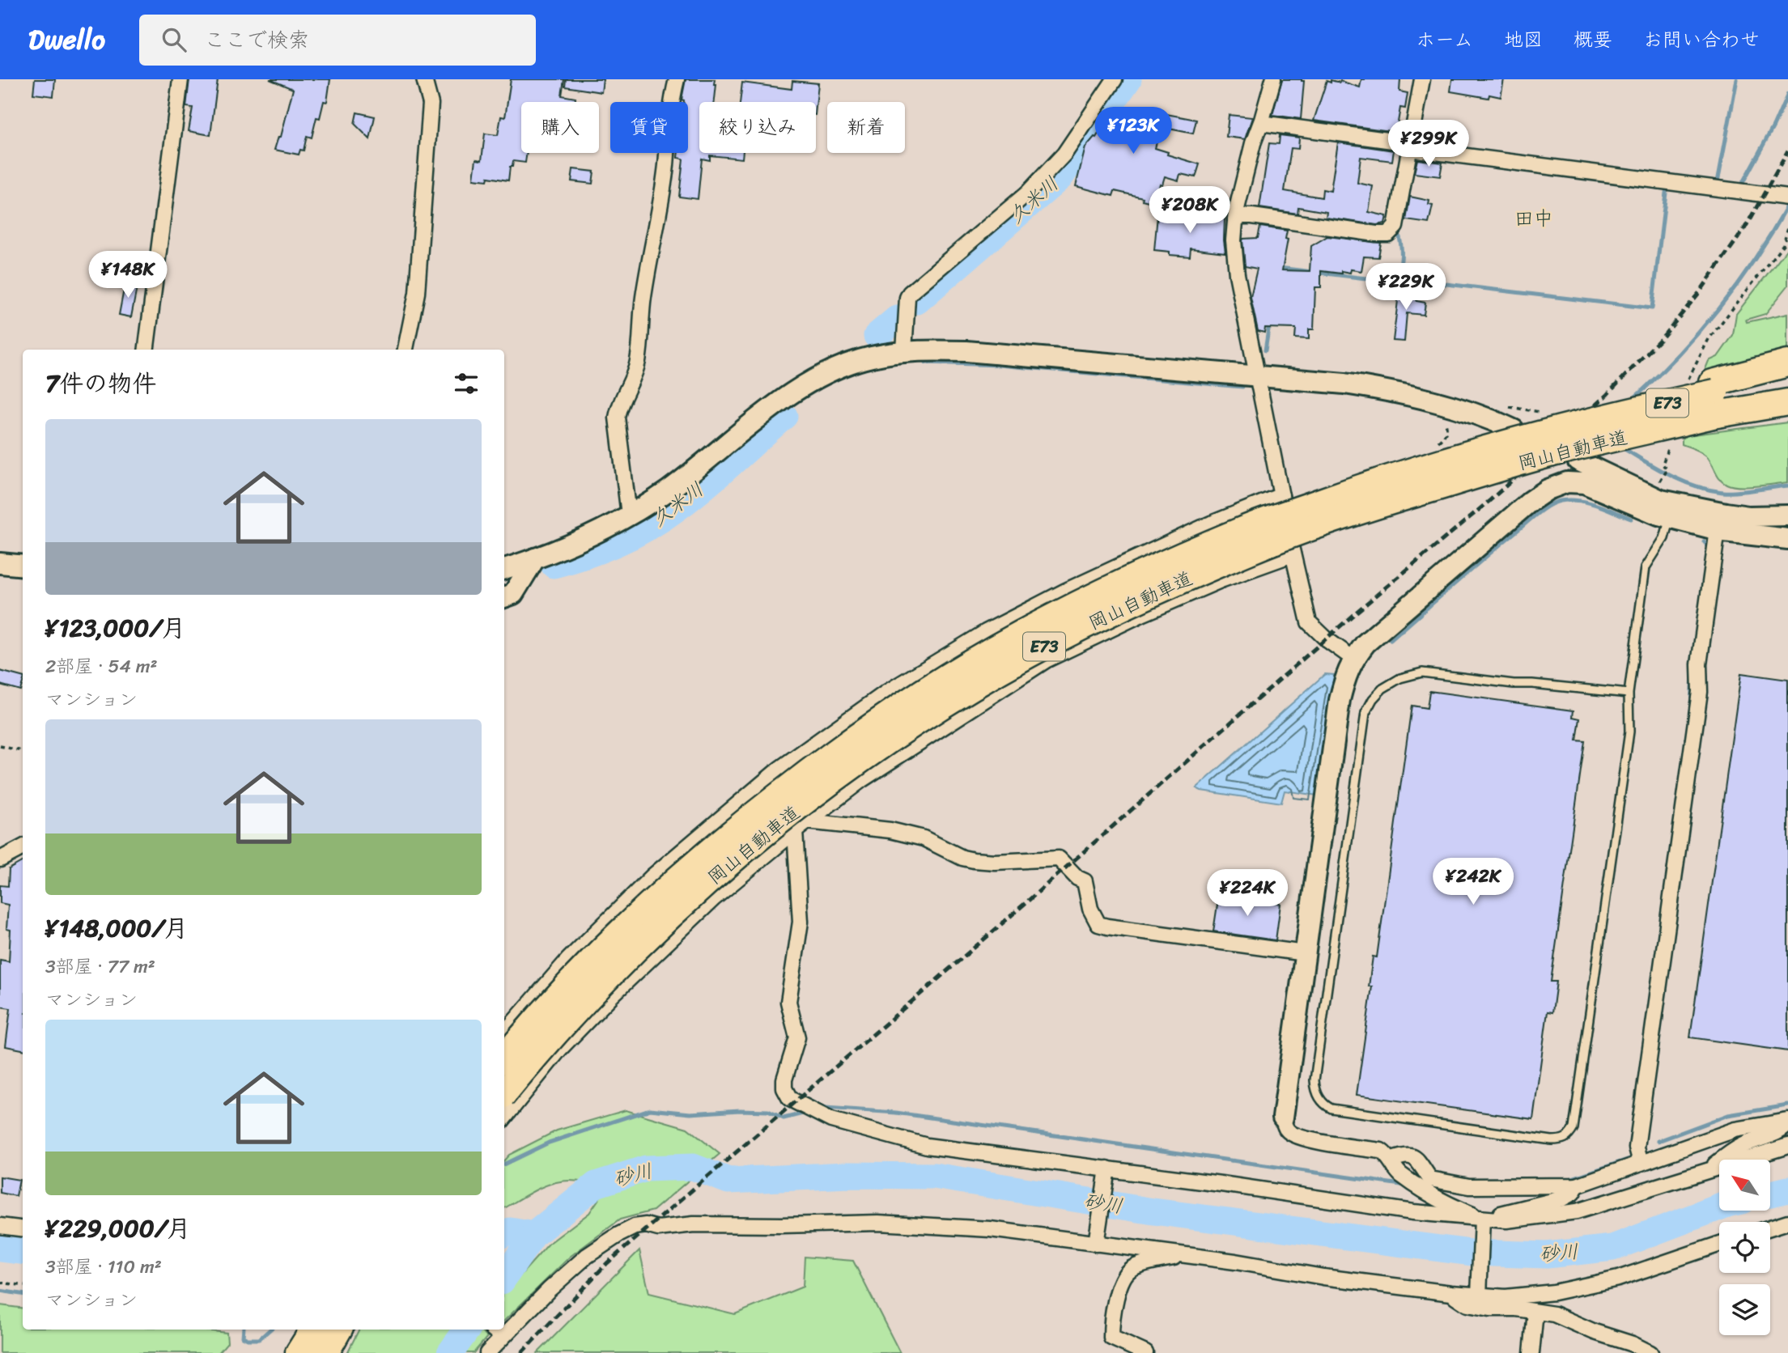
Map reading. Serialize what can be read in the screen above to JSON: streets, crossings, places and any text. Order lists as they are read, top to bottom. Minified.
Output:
{"streets":{"highway":["E73","岡山自動車道"]},"districts":["田中"],"water":["久米川","砂川"],"north":"top left","page":{"header":"Dwello","search":"ここで検索","nav":["ホーム","地図","概要","お問い合わせ"],"chip":["購入","賃貸","絞り込み","新着"],"price":["¥123K","¥299K","¥208K","¥148K","¥229K","¥242K","¥224K"],"heading":"7件の物件","list":[{"name":"¥123,000/月","note":"2部屋 · 54 m² · マンション"},{"name":"¥148,000/月","note":"3部屋 · 77 m² · マンション"},{"name":"¥229,000/月","note":"3部屋 · 110 m² · マンション"}]}}
